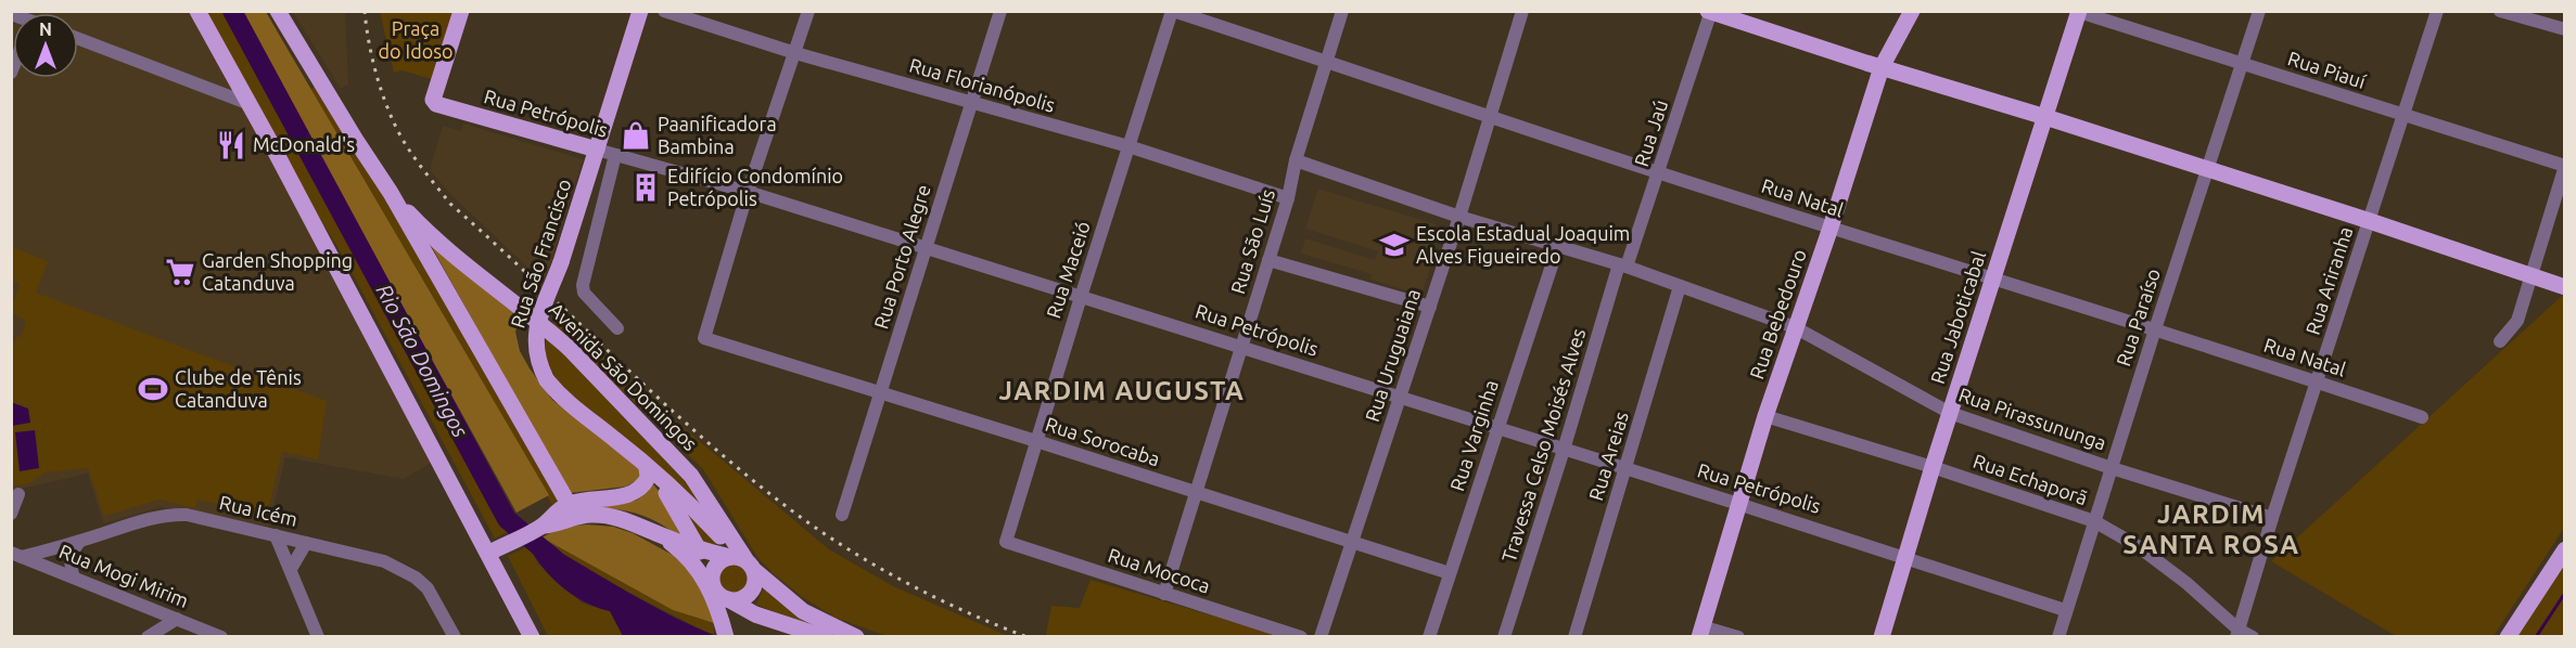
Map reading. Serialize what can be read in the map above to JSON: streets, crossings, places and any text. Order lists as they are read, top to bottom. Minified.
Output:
{"streets":{"main road":["Rua Petrópolis","Rua São Francisco","Rua Bebedouro","Rua Jaboticabal","Avenida São Domingos"],"street":["Rua Piauí","Rua Florianópolis","Rua Jaú","Rua Natal","Rua São Luís","Rua Porto Alegre","Rua Maceió","Rua Ariranha","Rua Paraíso","Rua Uruguaiana","Rua Pirassununga","Rua Varginha","Rua Sorocaba","Travessa Celso Moisés Alves","Rua Areias","Rua Echaporã","Rua Icém","Rua Mococa","Rua Mogi Mirim"]},"crossings":[["Rua Piauí","Rua Ariranha"],["Rua Piauí","Rua Jaboticabal"],["Rua Piauí","Rua Paraíso"],["Rua Florianópolis","Rua São Luís"],["Rua Florianópolis","Rua Porto Alegre"],["Rua Florianópolis","Rua Maceió"],["Rua Petrópolis","Rua São Luís"],["Rua Petrópolis","Rua São Francisco"],["Rua Petrópolis","Rua Porto Alegre"],["Rua Petrópolis","Rua Maceió"],["Rua Petrópolis","Rua Bebedouro"],["Rua Petrópolis","Rua Jaboticabal"],["Rua Petrópolis","Rua Paraíso"],["Rua Petrópolis","Rua Uruguaiana"],["Rua Petrópolis","Rua Varginha"],["Rua Petrópolis","Rua Sorocaba"],["Rua Petrópolis","Travessa Celso Moisés Alves"],["Rua Petrópolis","Rua Areias"],["Rua Jaú","Rua Natal"],["Rua Jaú","Rua Pirassununga"],["Rua Jaú","Travessa Celso Moisés Alves"],["Rua Natal","Rua São Luís"],["Rua Natal","Rua Maceió"],["Rua Natal","Rua Ariranha"],["Rua Natal","Rua Bebedouro"],["Rua Natal","Rua Jaboticabal"],["Rua Natal","Rua Paraíso"],["Rua Natal","Rua Uruguaiana"],["Rua São Luís","Rua Pirassununga"],["Rua São Luís","Rua Sorocaba"],["Rua São Luís","Rua Mococa"],["Rua São Francisco","Avenida São Domingos"],["Rua Porto Alegre","Rua Sorocaba"],["Rua Maceió","Rua Sorocaba"],["Rua Maceió","Rua Mococa"],["Rua Ariranha","Rua Pirassununga"],["Rua Ariranha","Rua Echaporã"],["Rua Bebedouro","Rua Pirassununga"],["Rua Bebedouro","Rua Echaporã"],["Rua Jaboticabal","Rua Pirassununga"],["Rua Jaboticabal","Rua Echaporã"],["Rua Paraíso","Rua Pirassununga"],["Rua Paraíso","Rua Echaporã"],["Rua Uruguaiana","Rua Pirassununga"],["Rua Uruguaiana","Rua Sorocaba"],["Rua Pirassununga","Rua Varginha"],["Rua Pirassununga","Travessa Celso Moisés Alves"],["Rua Pirassununga","Rua Areias"],["Rua Varginha","Rua Sorocaba"],["Rua Icém","Rua Mogi Mirim"]],"districts":["JARDIM AUGUSTA","JARDIM SANTA ROSA"],"water":["Rio São Domingos"],"parks":["Praça do Idoso"],"places":{"shop":["Paanificadora Bambina"],"restaurant":["McDonald's"],"building":["Edifício Condomínio Petrópolis"],"school or university":["Escola Estadual Joaquim Alves Figueiredo"],"supermarket":["Garden Shopping Catanduva"],"sports":["Clube de Tênis Catanduva"]},"north":"top"}
